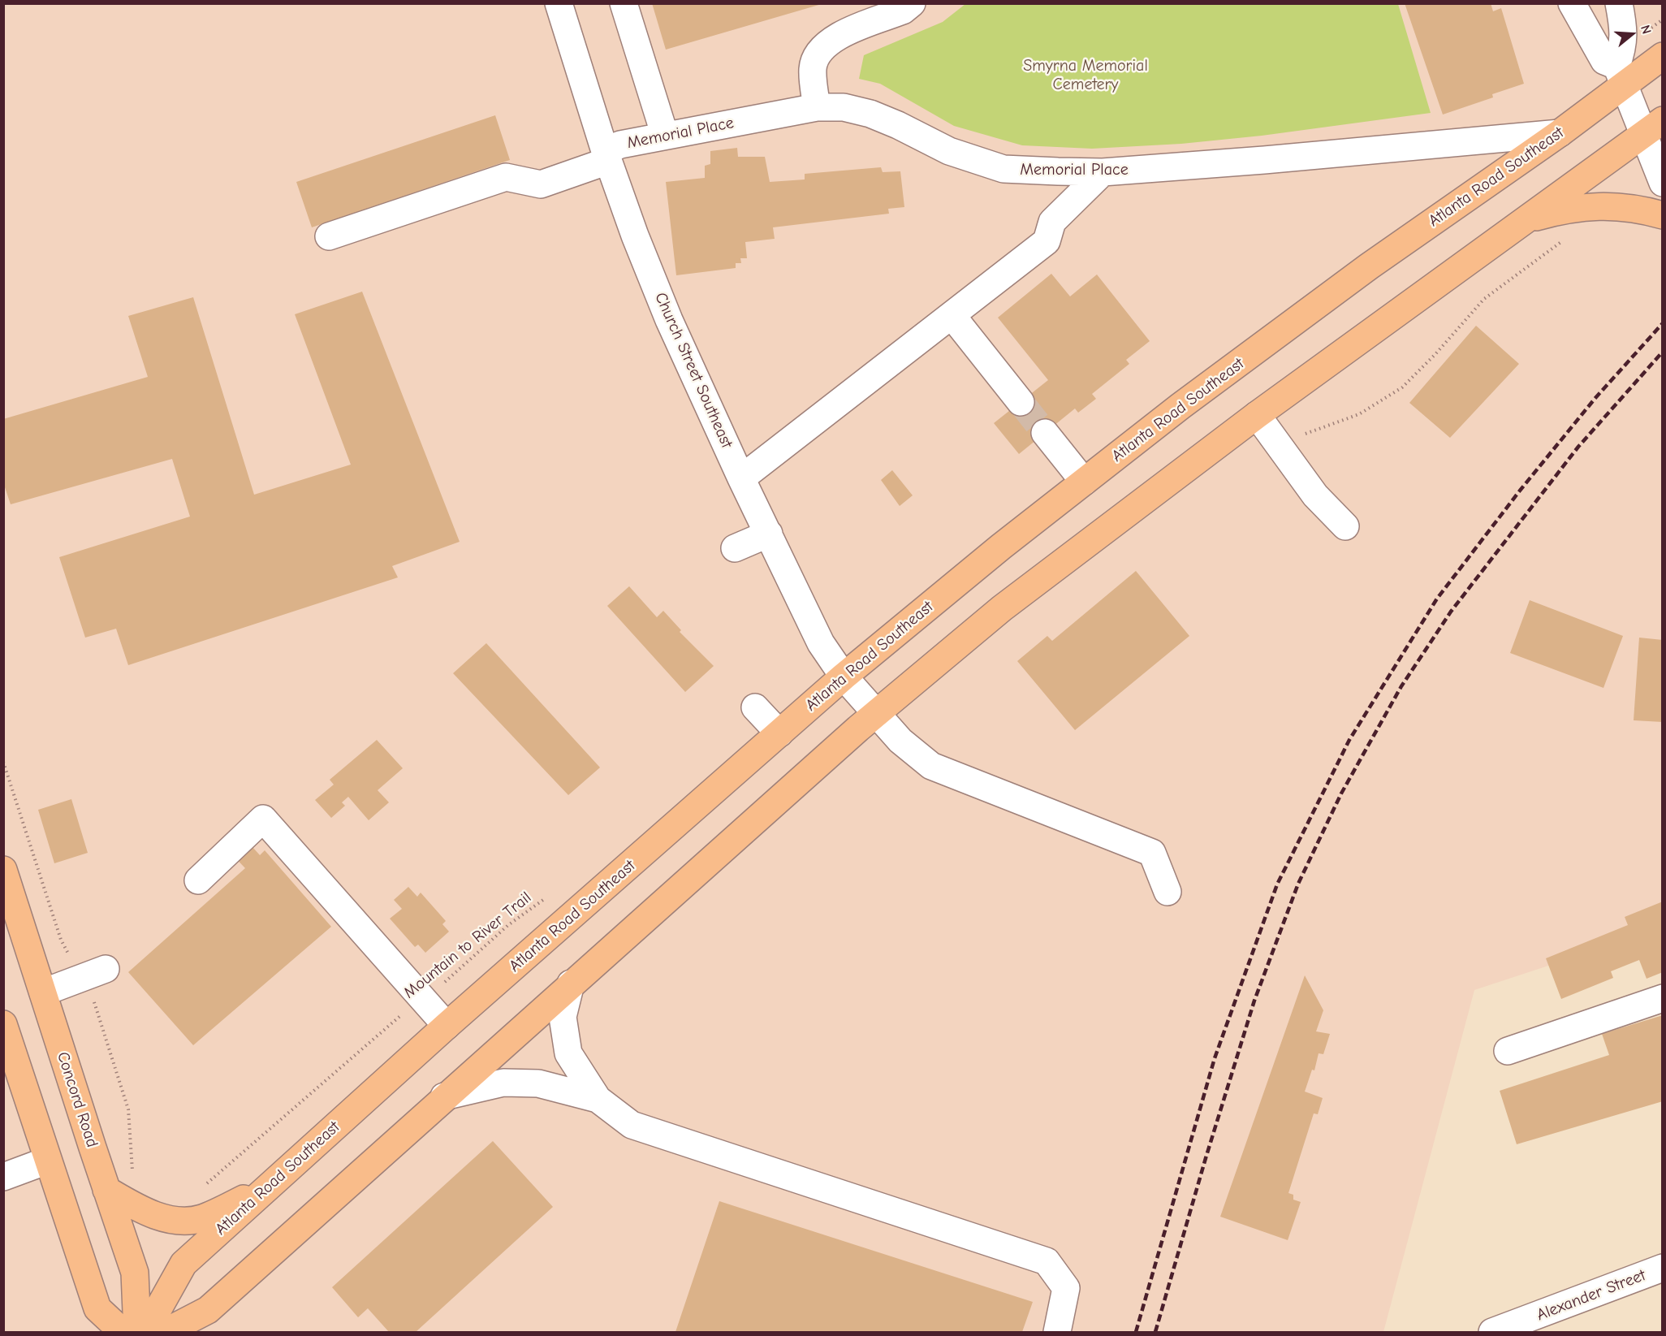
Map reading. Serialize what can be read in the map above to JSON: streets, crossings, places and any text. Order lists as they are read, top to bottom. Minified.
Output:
{"streets":{"main road":["Atlanta Road Southeast","Concord Road"],"street":["Memorial Place","Church Street Southeast","Alexander Street"],"path":["Mountain to River Trail"]},"crossings":[["Memorial Place","Atlanta Road Southeast"],["Memorial Place","Church Street Southeast"],["Atlanta Road Southeast","Church Street Southeast"]],"parks":["Smyrna Memorial Cemetery"],"north":"right"}
